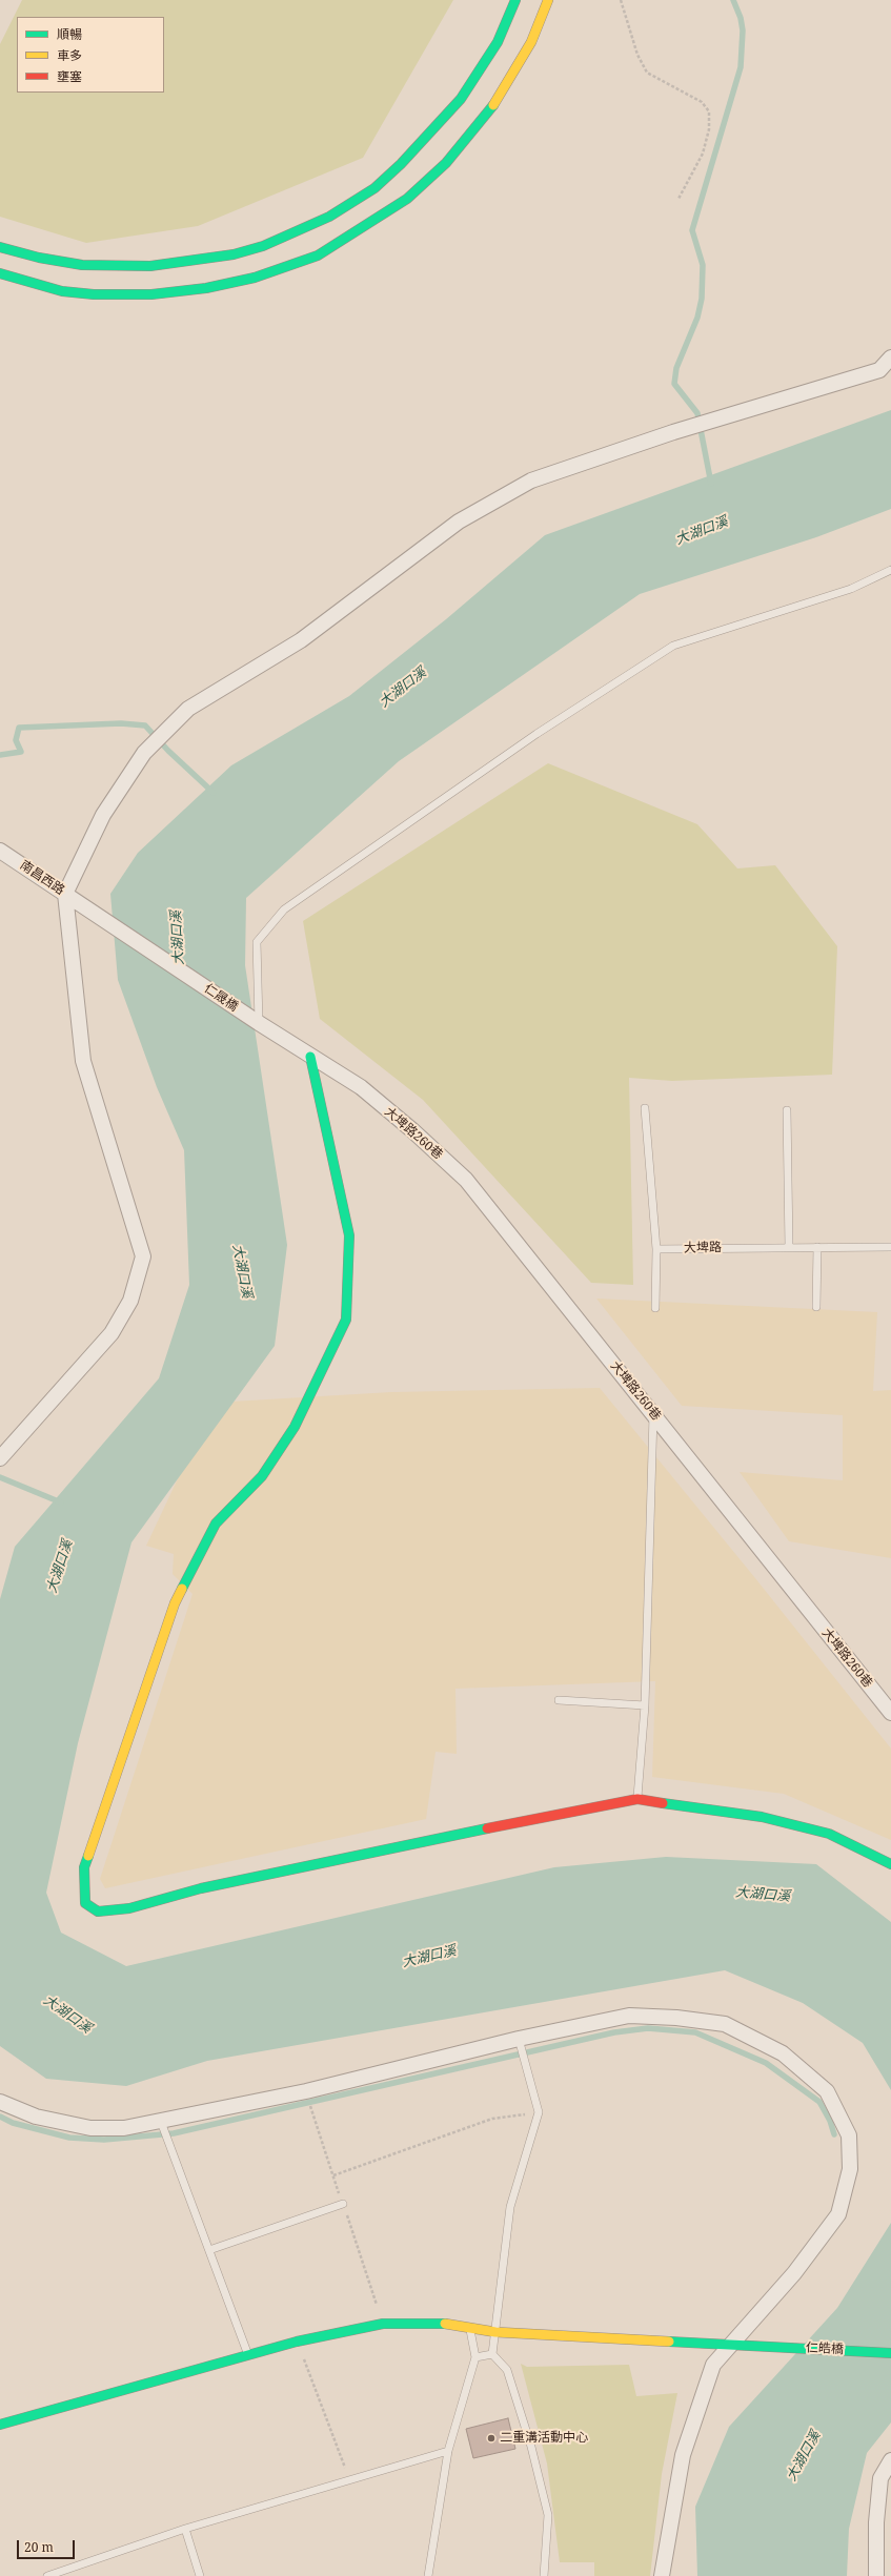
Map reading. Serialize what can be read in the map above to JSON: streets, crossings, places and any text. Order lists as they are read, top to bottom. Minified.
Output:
{"streets":{"street":["南昌西路","仁晟橋","大埤路260巷","仁皓橋"],"lane":["大埤路"]},"crossings":[["南昌西路","仁晟橋"],["仁晟橋","大埤路260巷"]],"water":["大湖口溪"],"places":["二重溝活動中心"],"legend":["順暢","車多","壅塞"],"scale_bar":"20 m"}
